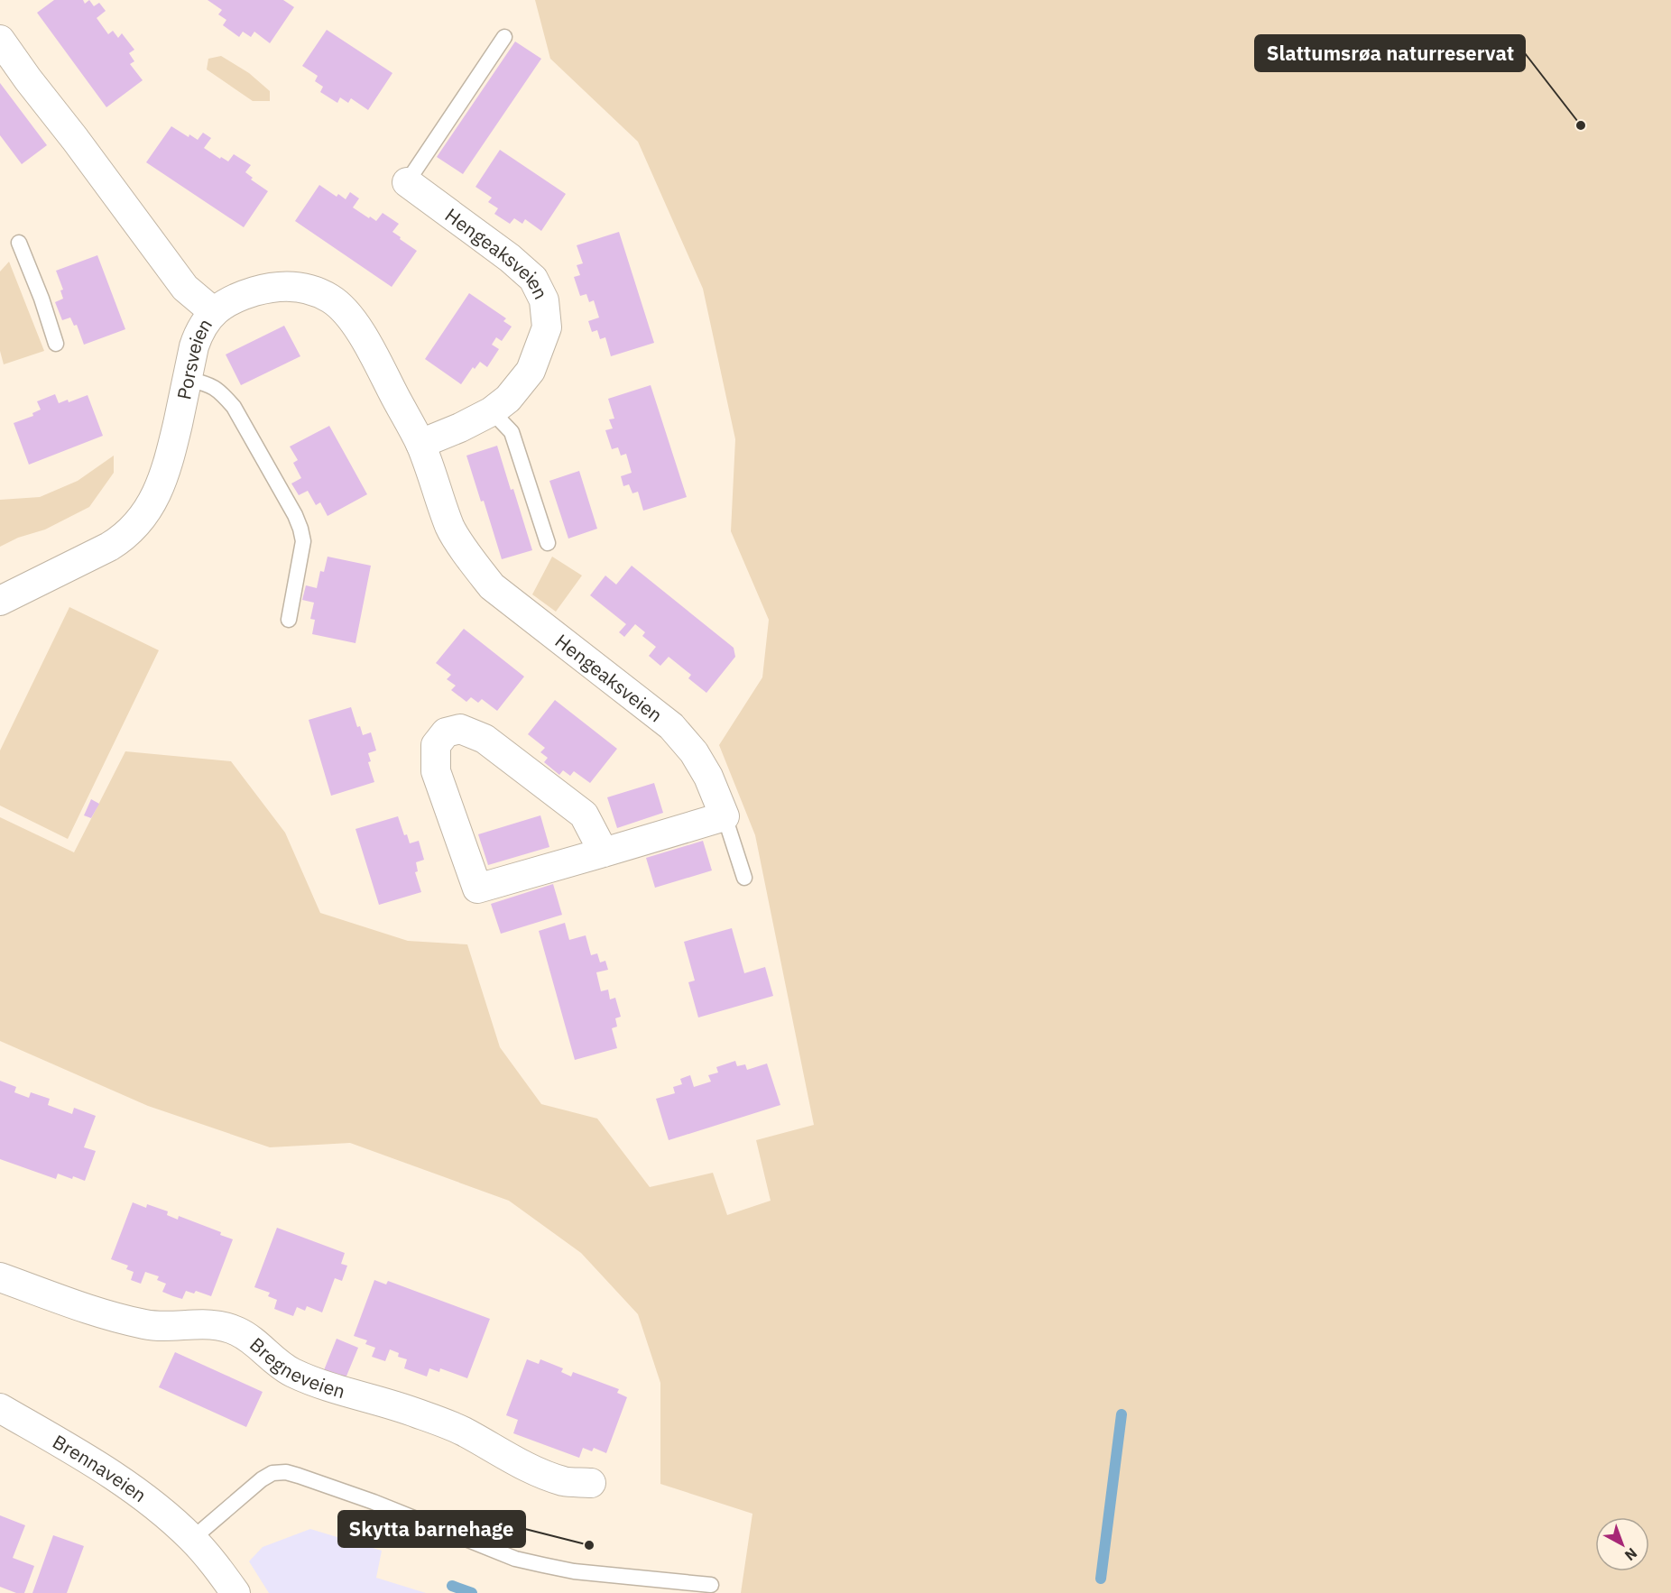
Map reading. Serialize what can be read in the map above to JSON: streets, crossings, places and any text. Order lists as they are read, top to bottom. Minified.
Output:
{"streets":{"street":["Hengeaksveien","Porsveien","Bregneveien","Brennaveien"]},"crossings":[["Hengeaksveien","Porsveien"]],"places":["Slattumsrøa naturreservat","Skytta barnehage"],"north":"bottom right"}
